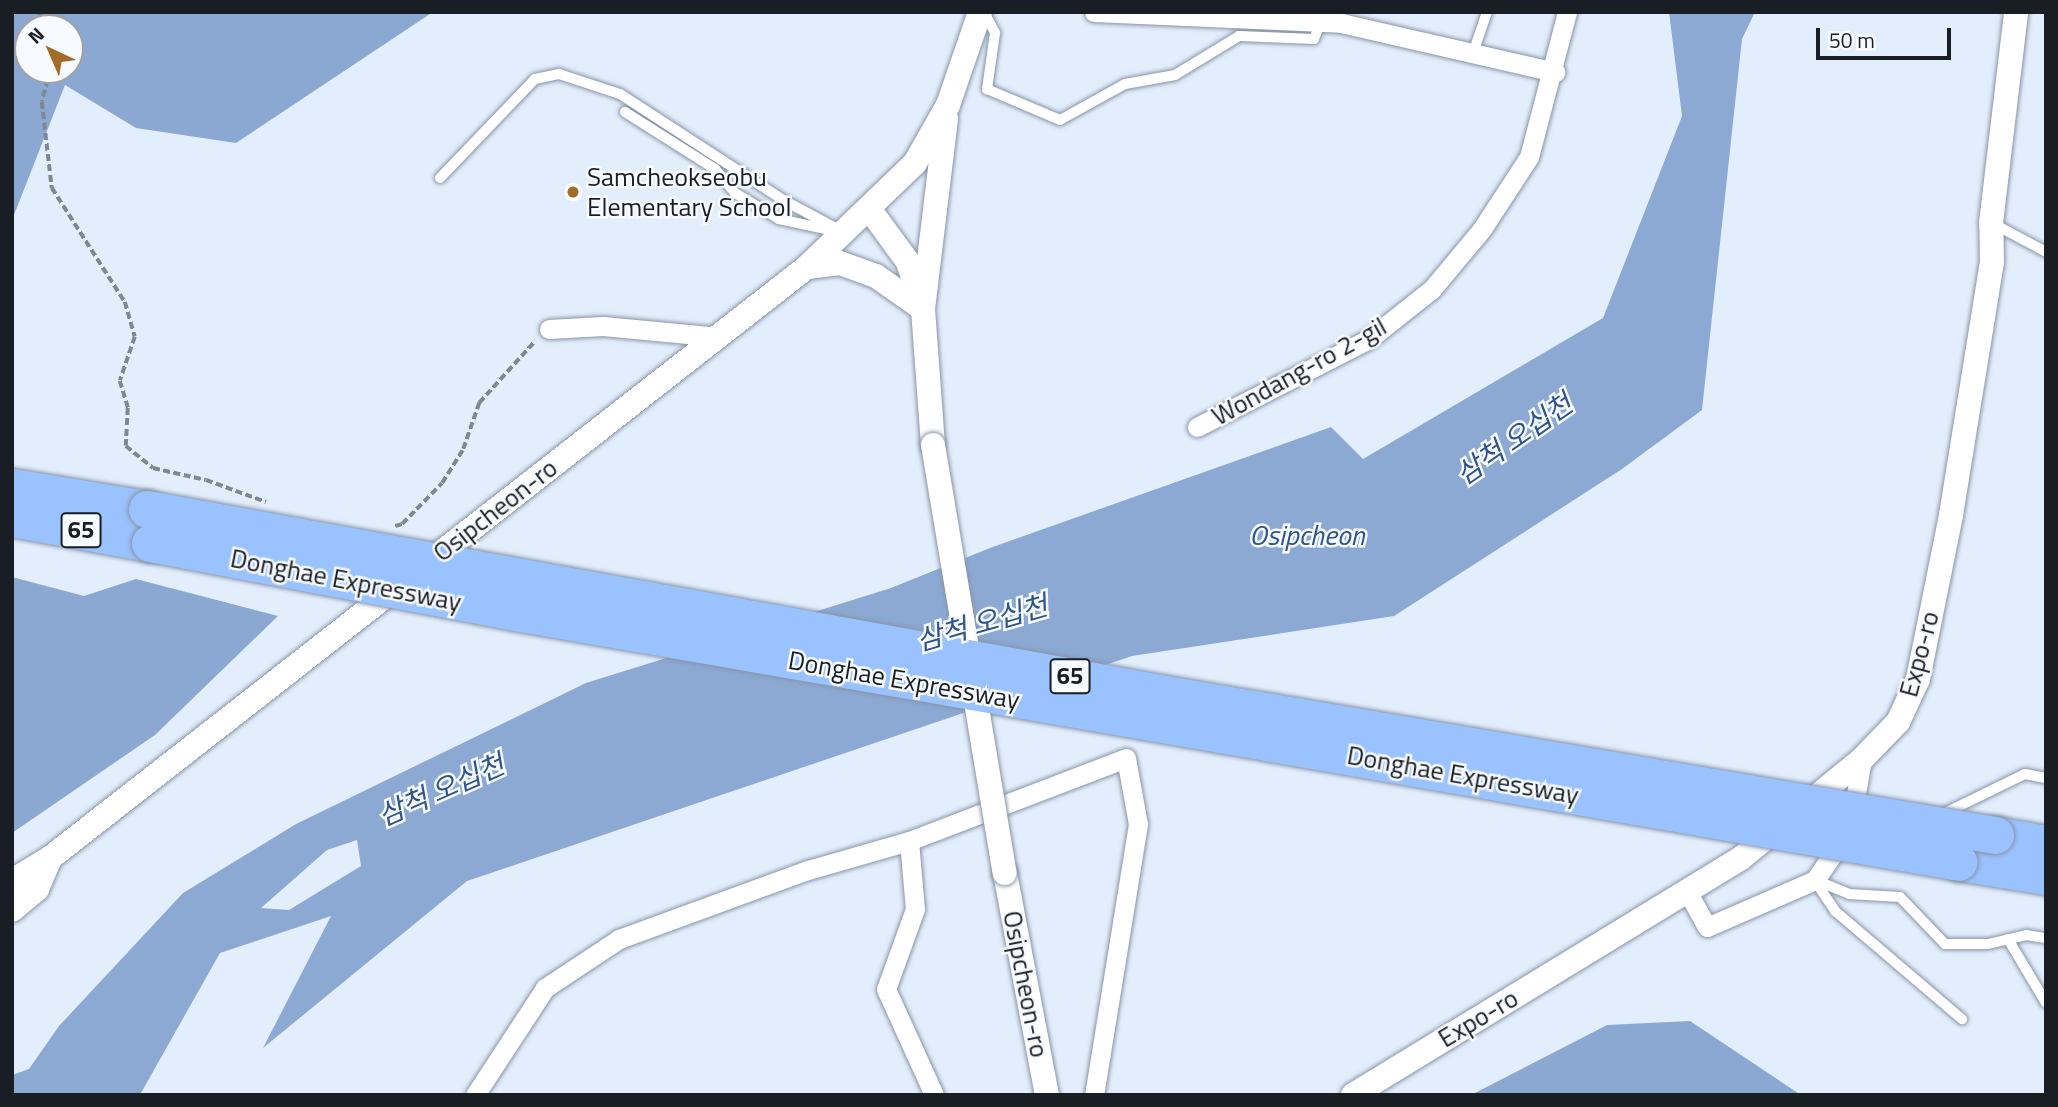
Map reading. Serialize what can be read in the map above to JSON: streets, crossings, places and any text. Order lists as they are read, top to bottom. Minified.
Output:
{"streets":{"highway":["65","Donghae Expressway"],"street":["Wondang-ro 2-gil","Osipcheon-ro","Expo-ro"]},"water":["삼척 오십천","Osipcheon"],"places":["Samcheokseobu Elementary School"],"scale_bar":"50 m","north":"top left"}
